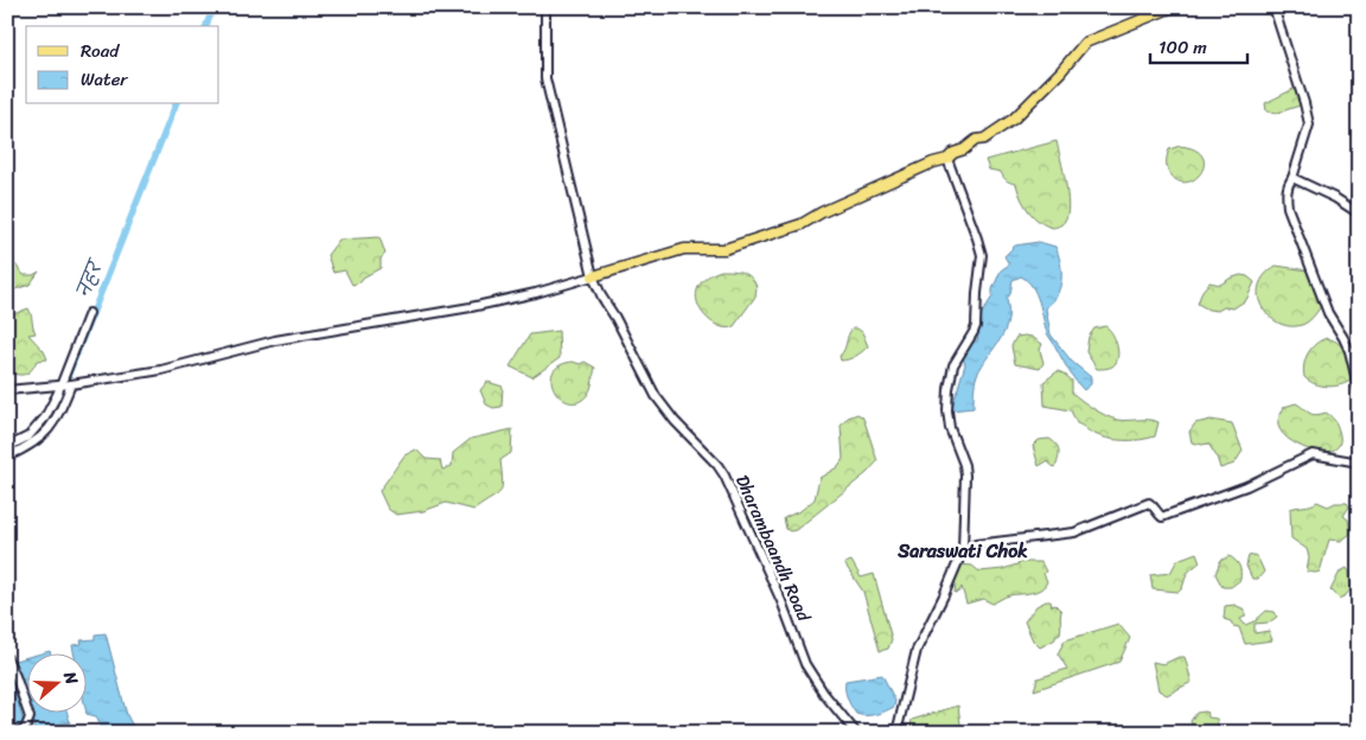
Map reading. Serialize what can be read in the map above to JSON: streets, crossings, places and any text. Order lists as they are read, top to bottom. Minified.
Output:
{"streets":{"street":["Dharambaandh Road"]},"districts":["Saraswati Chok"],"water":["नहर"],"legend":["Road","Water"],"scale_bar":"100 m","north":"right"}
